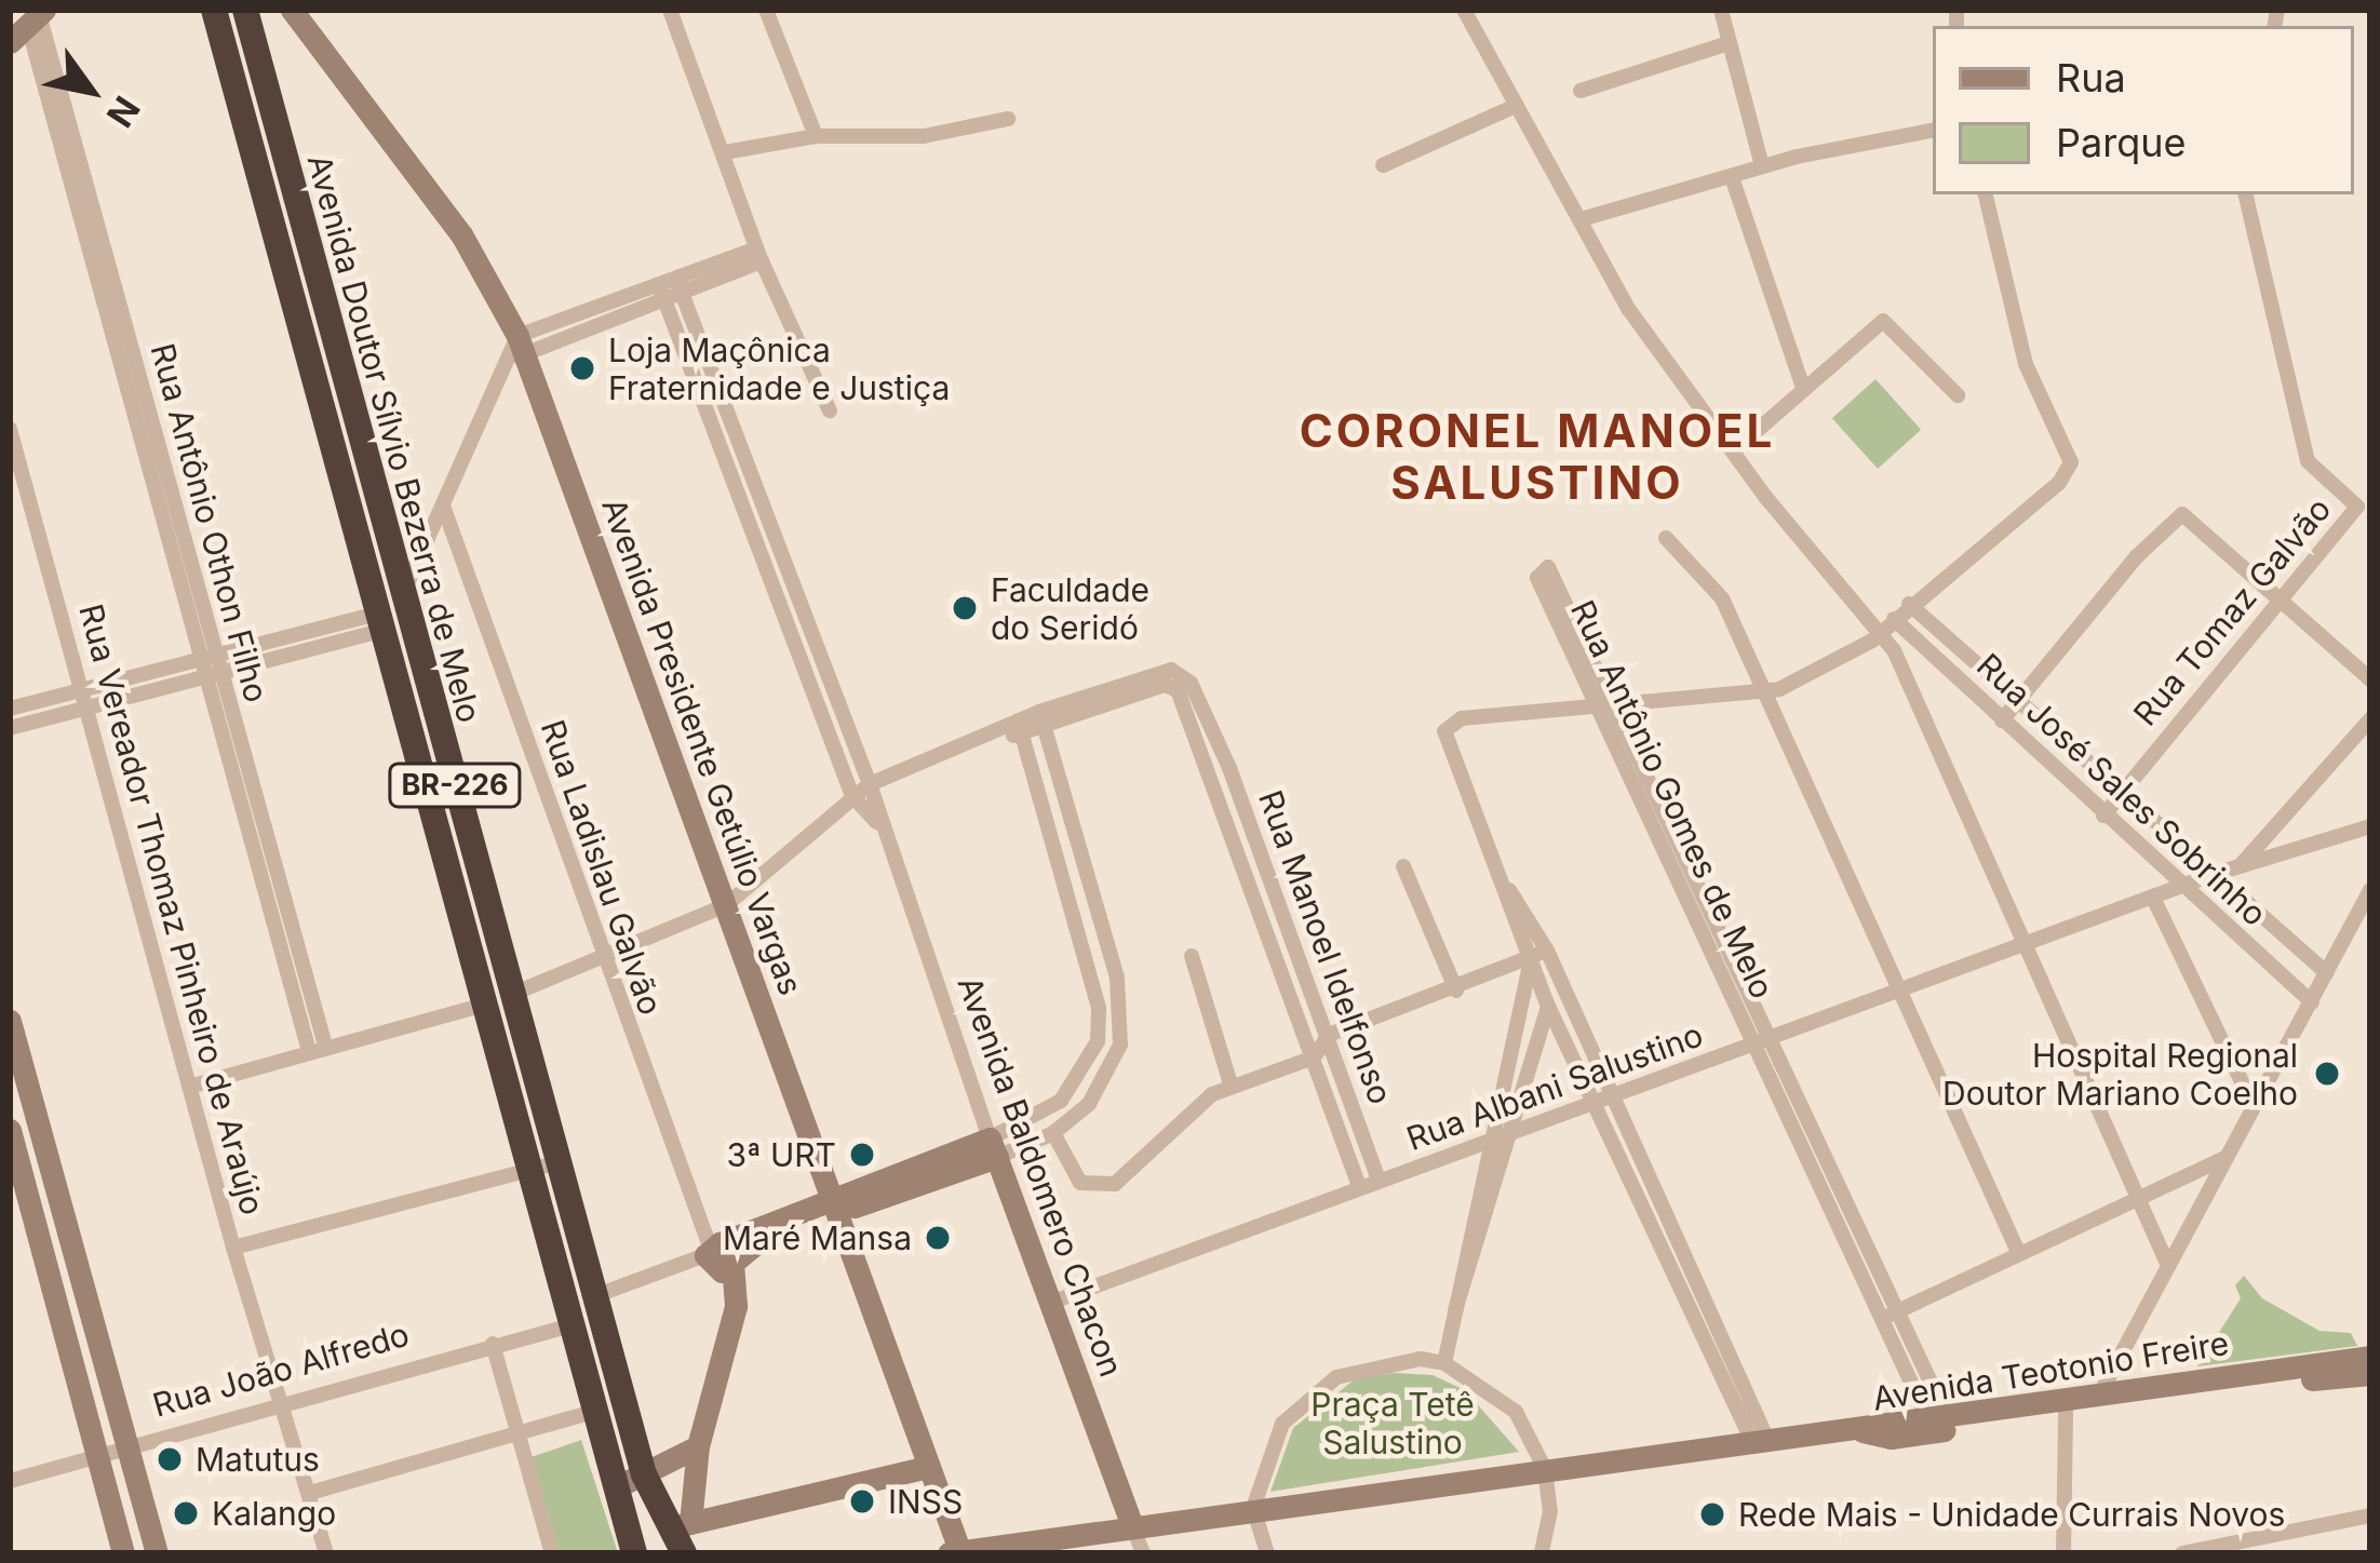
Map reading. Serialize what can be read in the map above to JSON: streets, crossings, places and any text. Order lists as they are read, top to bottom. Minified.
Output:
{"streets":{"highway":["Avenida Doutor Sílvio Bezerra de Melo","BR-226"],"main road":["Avenida Presidente Getúlio Vargas","Avenida Baldomero Chacon","Avenida Teotonio Freire"],"street":["Rua Antônio Othon Filho","Rua Tomaz Galvão","Rua José Sales Sobrinho","Rua Antônio Gomes de Melo","Rua Ladislau Galvão","Rua Vereador Thomaz Pinheiro de Araújo","Rua Manoel Idelfonso","Rua Albani Salustino","Rua João Alfredo"]},"crossings":[["Avenida Doutor Sílvio Bezerra de Melo","Rua João Alfredo"],["Rua Tomaz Galvão","Rua José Sales Sobrinho"],["Rua José Sales Sobrinho","Rua Albani Salustino"],["Rua Antônio Gomes de Melo","Rua Albani Salustino"],["Rua Antônio Gomes de Melo","Avenida Teotonio Freire"],["Rua Vereador Thomaz Pinheiro de Araújo","Rua João Alfredo"],["Rua Manoel Idelfonso","Rua Albani Salustino"],["Rua Albani Salustino","Avenida Baldomero Chacon"]],"districts":["CORONEL MANOEL SALUSTINO"],"parks":["Praça Tetê Salustino"],"places":["Loja Maçônica Fraternidade e Justiça","Faculdade do Seridó","Hospital Regional Doutor Mariano Coelho","3ª URT","Maré Mansa","Matutus","INSS","Kalango","Rede Mais - Unidade Currais Novos"],"legend":["Rua","Parque"],"north":"bottom right"}
